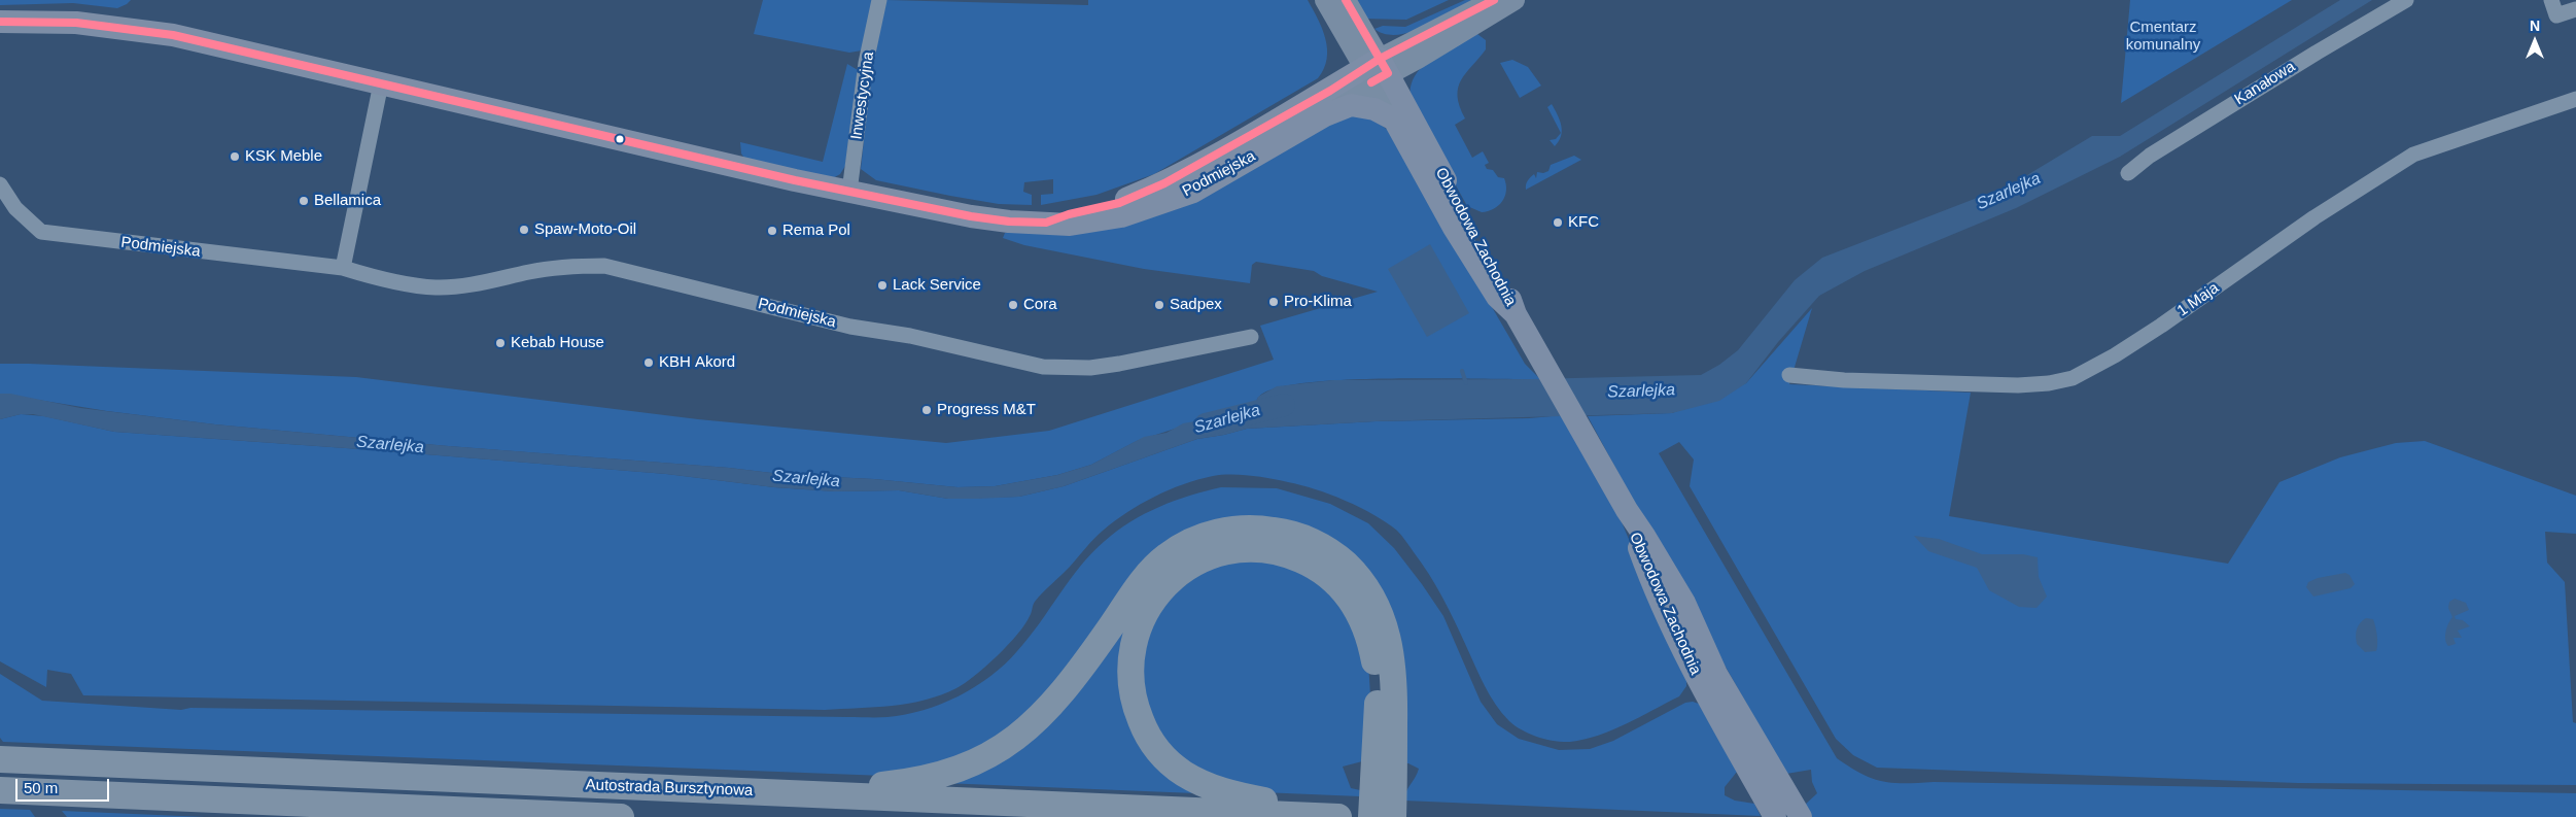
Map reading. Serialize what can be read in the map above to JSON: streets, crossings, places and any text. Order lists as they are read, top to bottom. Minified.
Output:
{"streets":{"highway":["Autostrada Bursztynowa"],"main road":["Podmiejska","Obwodowa Zachodnia"],"street":["Kanałowa","Inwestycyjna","1 Maja"]},"crossings":[["Inwestycyjna","Podmiejska"],["Podmiejska","Obwodowa Zachodnia"]],"water":["Szarlejka"],"parks":["Cmentarz komunalny"],"places":["KSK Meble","Bellamica","KFC","Spaw-Moto-Oil","Rema Pol","Lack Service","Pro-Klima","Cora","Sadpex","Kebab House","KBH Akord","Progress M&T"],"scale_bar":"50 m","north":"top"}
